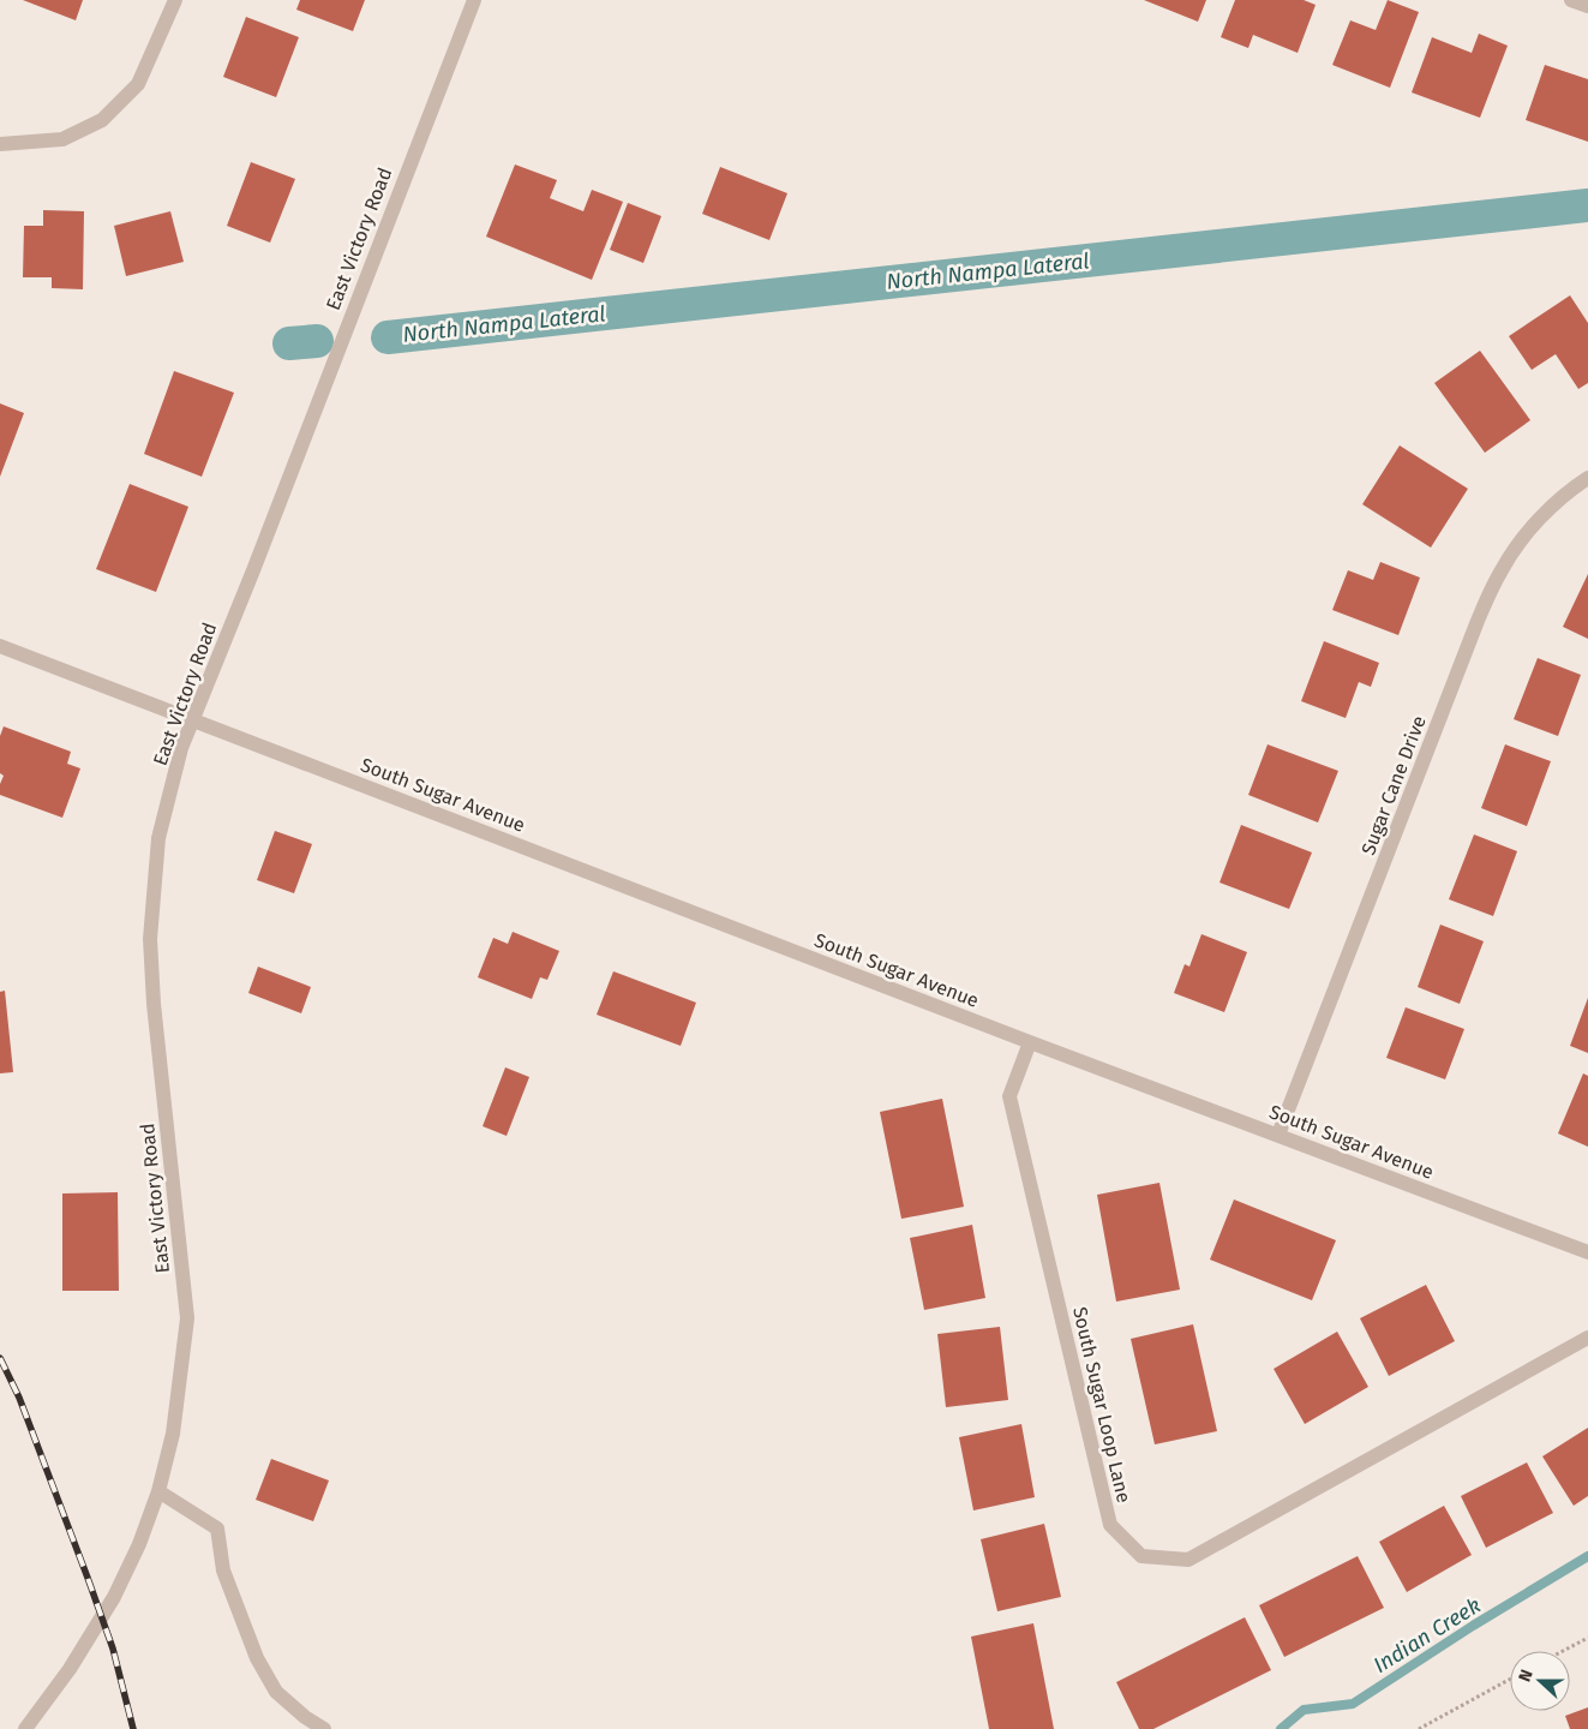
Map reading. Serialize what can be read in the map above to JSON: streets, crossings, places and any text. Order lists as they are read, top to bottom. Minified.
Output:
{"streets":{"street":["East Victory Road","Sugar Cane Drive","South Sugar Avenue","South Sugar Loop Lane"]},"crossings":[["East Victory Road","South Sugar Avenue"],["Sugar Cane Drive","South Sugar Avenue"],["South Sugar Avenue","South Sugar Loop Lane"]],"water":["North Nampa Lateral","Indian Creek"],"north":"left"}
